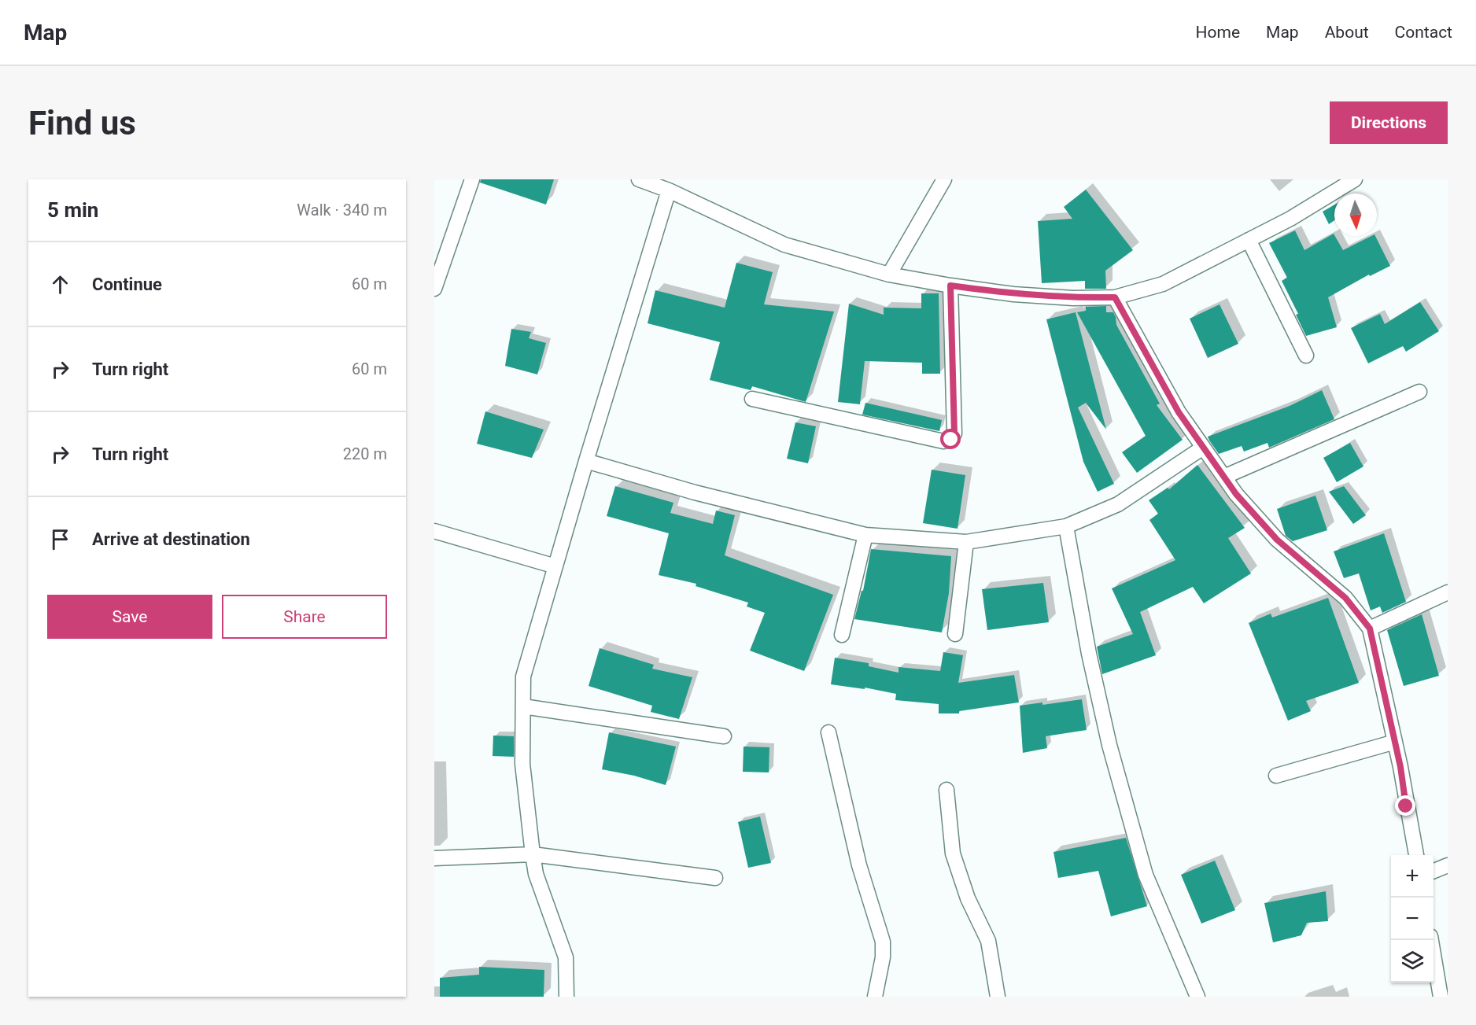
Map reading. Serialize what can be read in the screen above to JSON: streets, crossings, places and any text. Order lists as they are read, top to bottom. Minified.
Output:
{"north":"bottom","page":{"header":"Map","nav":["Home","Map","About","Contact"],"buttons":["Directions",["Save","Share"]],"title":"Find us","heading":["5 min","Walk · 340 m"],"list":[["Continue","60 m"],["Turn right","60 m"],["Turn right","220 m"],"Arrive at destination"],"map_buttons":["+","−"]}}
